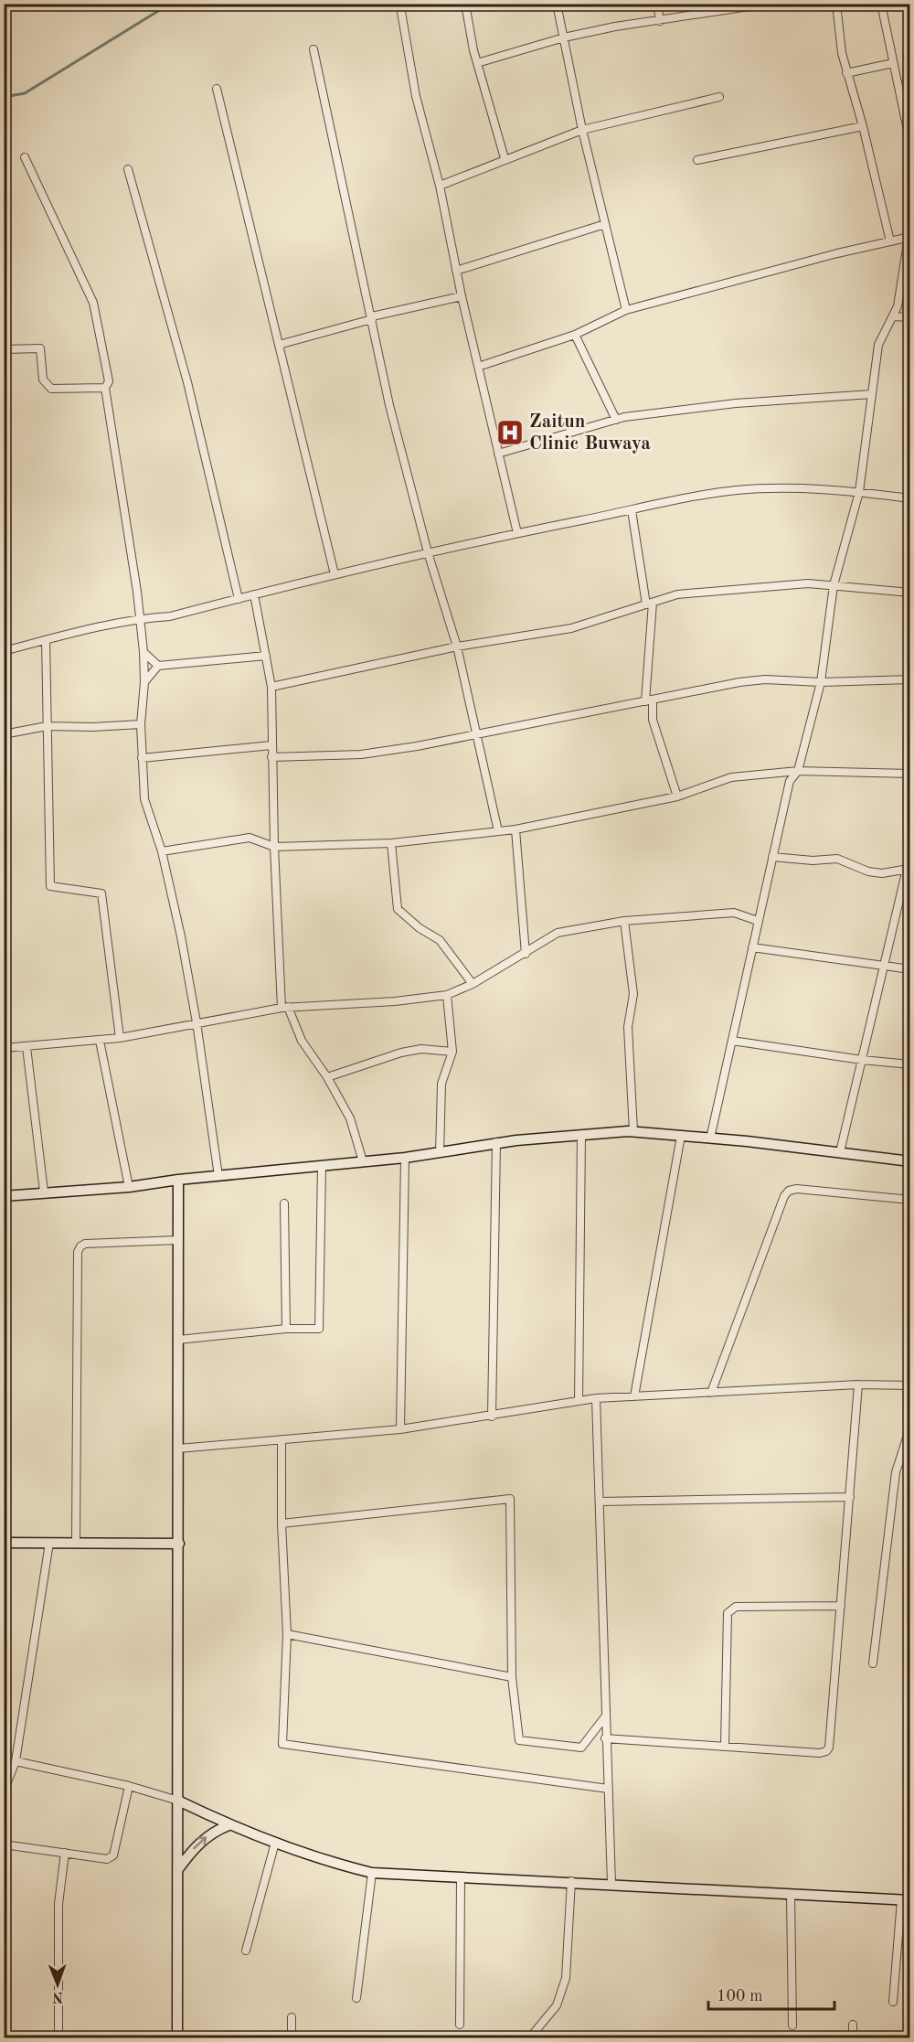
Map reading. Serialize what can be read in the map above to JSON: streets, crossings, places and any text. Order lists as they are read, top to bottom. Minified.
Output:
{"places":{"hospital":["Zaitun Clinic Buwaya"]},"scale_bar":"100 m","north":"bottom"}
